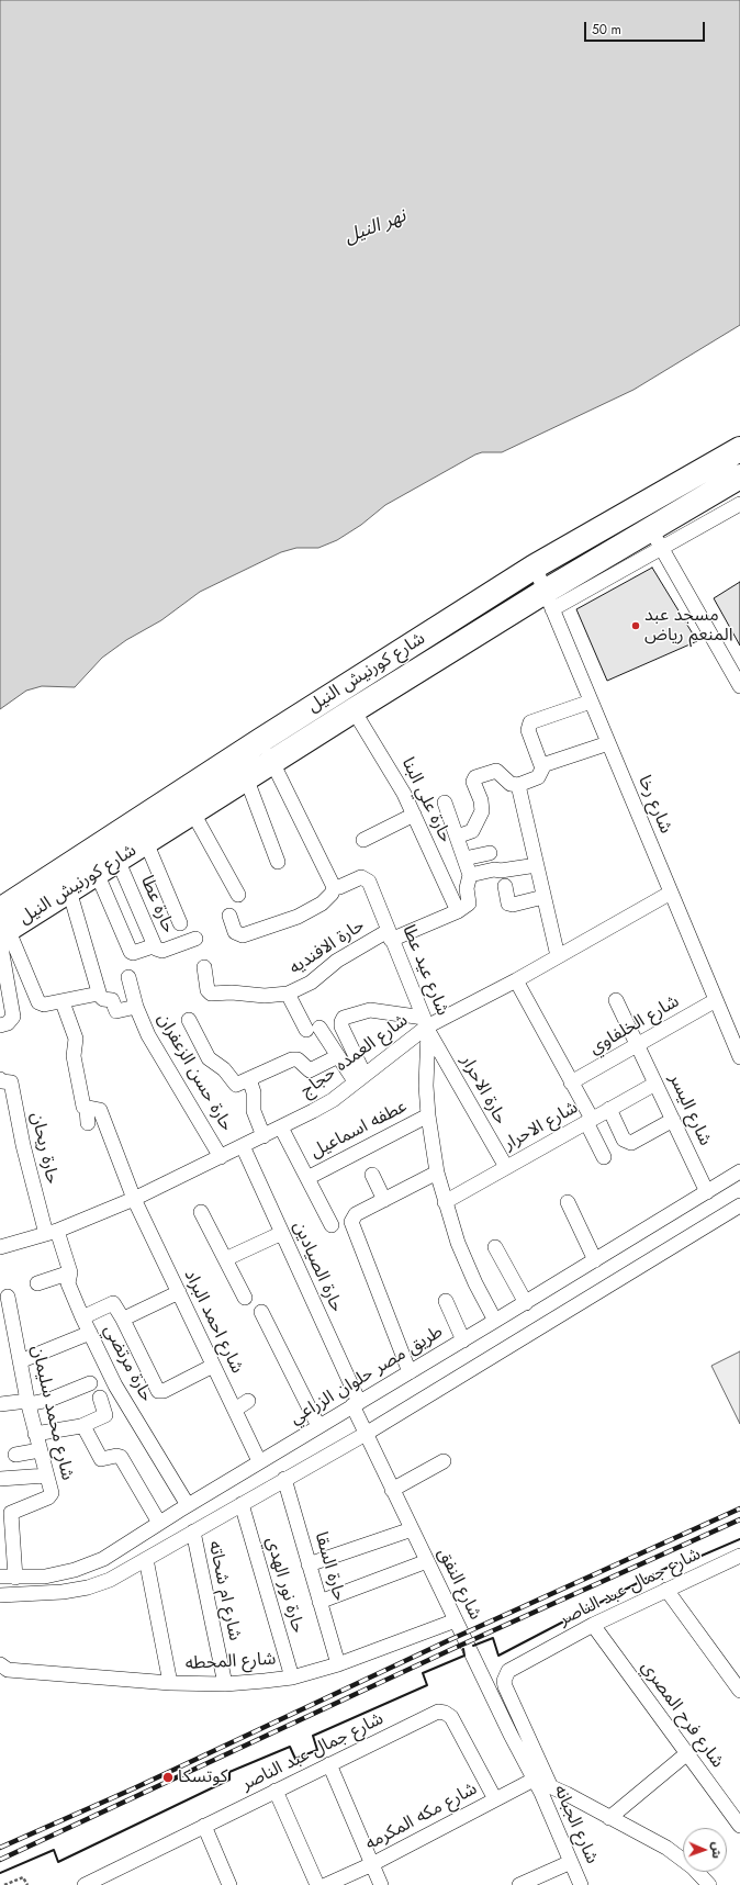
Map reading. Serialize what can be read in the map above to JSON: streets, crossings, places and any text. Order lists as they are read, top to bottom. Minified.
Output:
{"streets":{"highway":["شارع كورنيش النيل"],"street":["حارة علي البنا","شارع رخا","حارة عطا","حارة الافنديه","شارع عيد عطا","شارع الخلفاوي","شارع العمده حجاج","حارة حسن الزعفران","حارة الاحرار","شارع اليسر","شارع الاحرار","عطفه اسماعيل","حارة ريحان","حارة الصيادين","شارع احمد البراد","حارة مرتضي","طريق مصر حلوان الزراعي","شارع محمد سليمان","حارة السقا","شارع النفق","حارة نور الهدي","شارع جمال عبد الناصر","شارع ام شحاته","شارع المحطه","شارع فرح المصري","شارع مكه المكرمه","شارع الجبانه"]},"crossings":[["شارع كورنيش النيل","حارة علي البنا"],["شارع كورنيش النيل","شارع رخا"],["شارع كورنيش النيل","حارة عطا"],["حارة علي البنا","حارة الافنديه"],["شارع رخا","شارع الخلفاوي"],["شارع رخا","شارع العمده حجاج"],["حارة الافنديه","شارع عيد عطا"],["شارع عيد عطا","شارع العمده حجاج"],["شارع عيد عطا","حارة الاحرار"],["شارع عيد عطا","شارع الاحرار"],["شارع عيد عطا","عطفه اسماعيل"],["شارع عيد عطا","طريق مصر حلوان الزراعي"],["شارع الخلفاوي","شارع اليسر"],["شارع العمده حجاج","حارة حسن الزعفران"],["شارع العمده حجاج","حارة الاحرار"],["شارع العمده حجاج","حارة ريحان"],["شارع العمده حجاج","حارة الصيادين"],["شارع العمده حجاج","شارع احمد البراد"],["شارع العمده حجاج","حارة مرتضي"],["حارة الاحرار","شارع الاحرار"],["شارع اليسر","شارع الاحرار"],["شارع اليسر","طريق مصر حلوان الزراعي"],["حارة ريحان","حارة مرتضي"],["حارة الصيادين","طريق مصر حلوان الزراعي"],["حارة الصيادين","شارع النفق"],["شارع احمد البراد","طريق مصر حلوان الزراعي"],["حارة مرتضي","طريق مصر حلوان الزراعي"],["طريق مصر حلوان الزراعي","شارع محمد سليمان"],["طريق مصر حلوان الزراعي","شارع النفق"],["حارة السقا","شارع المحطه"],["شارع النفق","شارع المحطه"],["شارع النفق","شارع مكه المكرمه"],["شارع النفق","شارع الجبانه"],["حارة نور الهدي","شارع المحطه"],["شارع جمال عبد الناصر","شارع فرح المصري"],["شارع جمال عبد الناصر","شارع مكه المكرمه"],["شارع ام شحاته","شارع المحطه"],["شارع مكه المكرمه","شارع الجبانه"]],"water":["نهر النيل"],"places":["مسجد عبد المنعم رياض","كوتسكا"],"scale_bar":"50 m","north":"right"}
